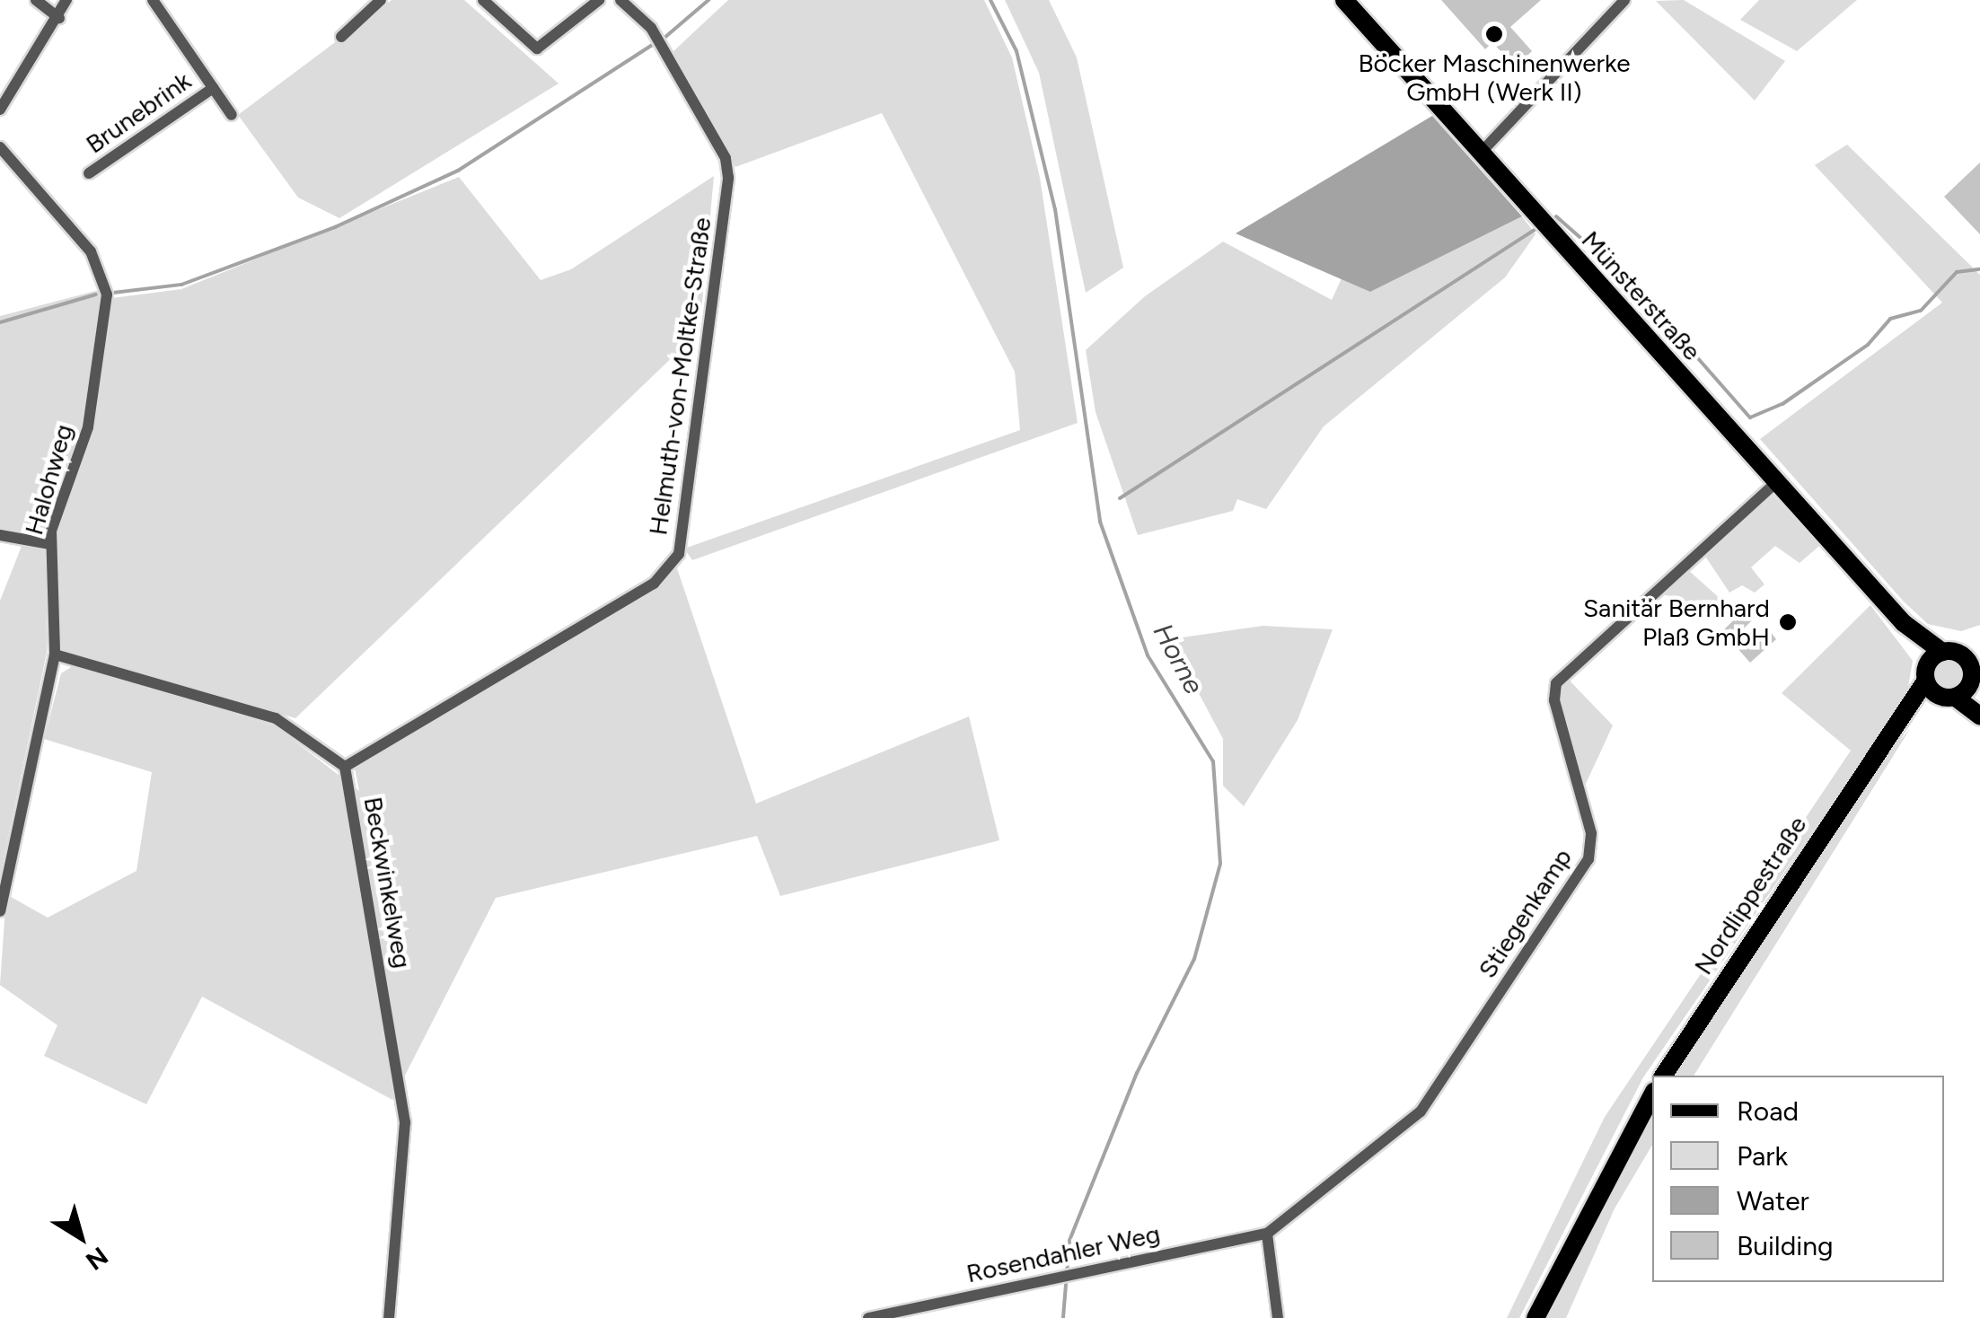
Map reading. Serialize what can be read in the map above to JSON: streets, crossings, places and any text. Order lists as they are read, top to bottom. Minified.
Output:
{"streets":{"main road":["Münsterstraße","Nordlippestraße"],"street":["Brunebrink","Helmuth-von-Moltke-Straße","Halohweg","Beckwinkelweg","Stiegenkamp","Rosendahler Weg"]},"crossings":[["Münsterstraße","Nordlippestraße"],["Münsterstraße","Stiegenkamp"],["Helmuth-von-Moltke-Straße","Beckwinkelweg"],["Halohweg","Beckwinkelweg"],["Stiegenkamp","Rosendahler Weg"]],"water":["Horne"],"places":["Böcker Maschinenwerke GmbH (Werk II)","Sanitär Bernhard Plaß GmbH"],"legend":["Road","Park","Water","Building"],"north":"bottom right"}
